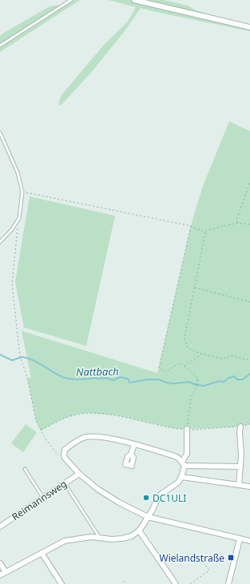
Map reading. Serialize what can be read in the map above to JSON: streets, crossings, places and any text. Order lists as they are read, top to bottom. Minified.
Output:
{"streets":{"street":["Reimannsweg"]},"water":["Nattbach"],"places":{"other":["DC1ULI"],"transit":["Wielandstraße"]}}
